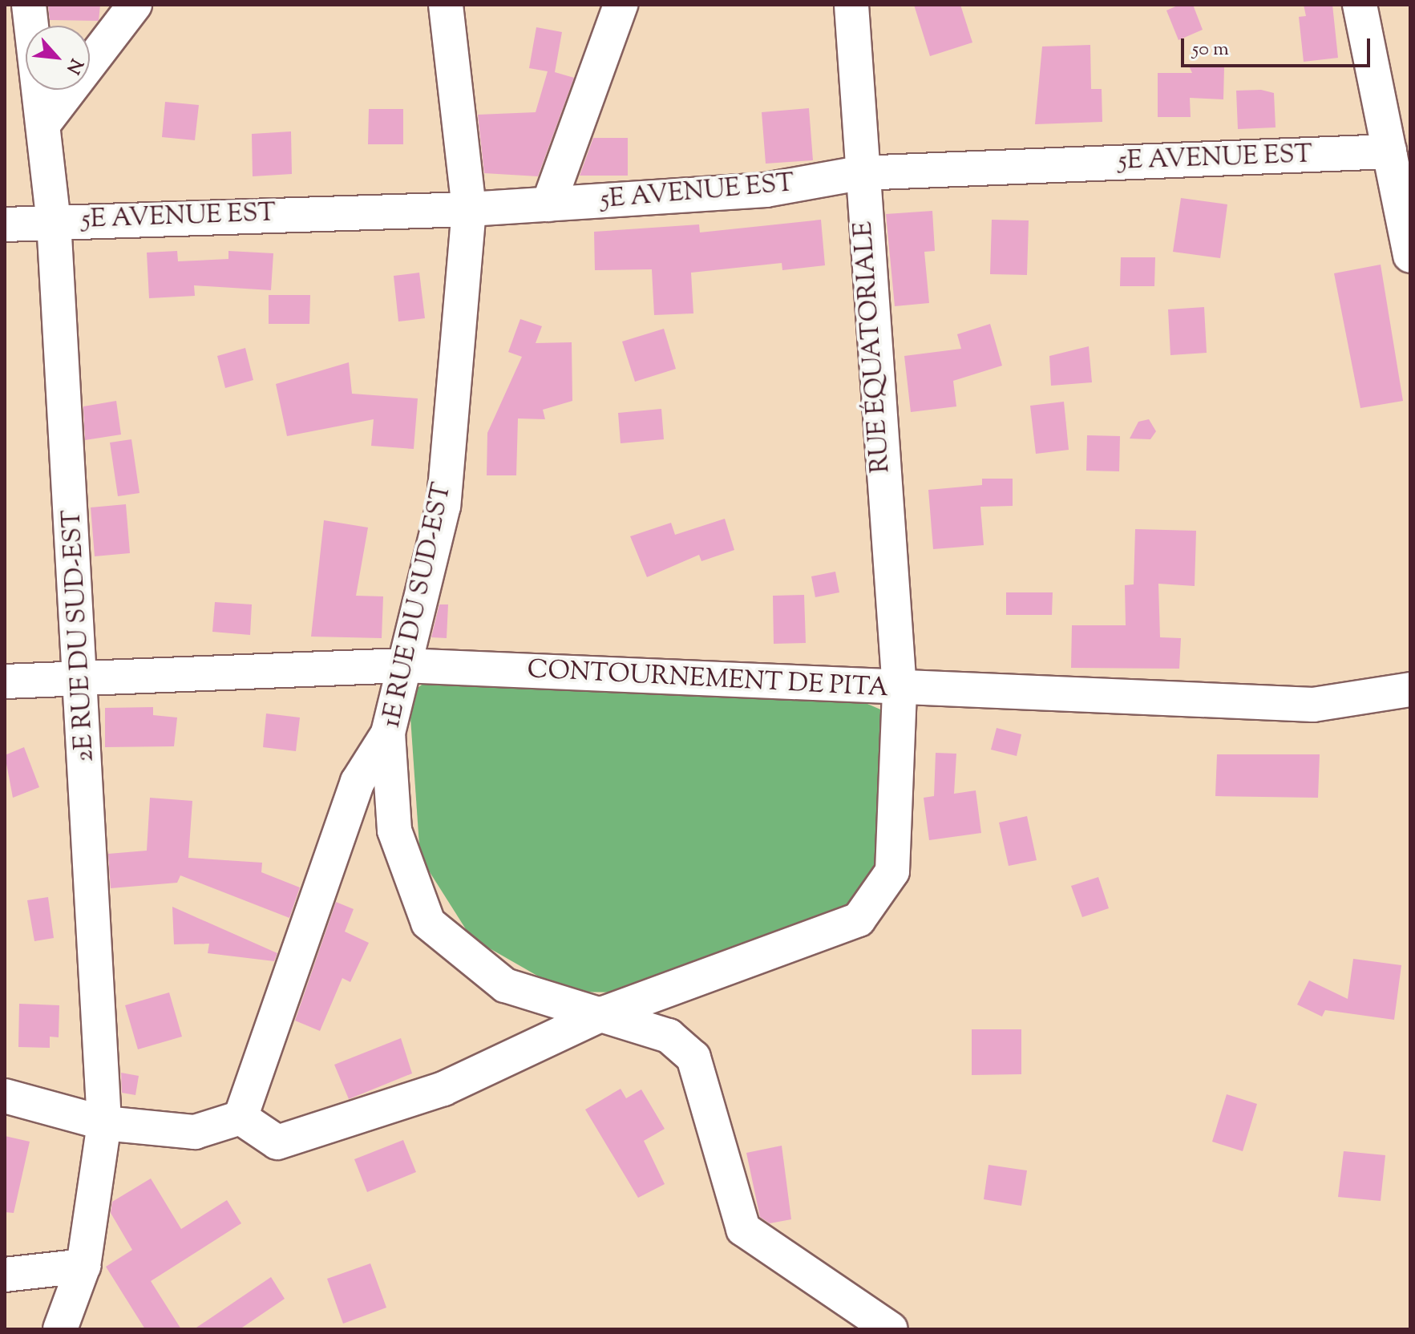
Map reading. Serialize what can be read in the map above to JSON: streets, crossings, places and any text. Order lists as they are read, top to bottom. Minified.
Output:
{"streets":{"street":["5E AVENUE EST","RUE ÉQUATORIALE","1E RUE DU SUD-EST","2E RUE DU SUD-EST","CONTOURNEMENT DE PITA"]},"crossings":[["5E AVENUE EST","RUE ÉQUATORIALE"],["5E AVENUE EST","1E RUE DU SUD-EST"],["5E AVENUE EST","2E RUE DU SUD-EST"],["RUE ÉQUATORIALE","1E RUE DU SUD-EST"],["RUE ÉQUATORIALE","CONTOURNEMENT DE PITA"],["1E RUE DU SUD-EST","CONTOURNEMENT DE PITA"],["2E RUE DU SUD-EST","CONTOURNEMENT DE PITA"]],"scale_bar":"50 m","north":"bottom right"}
